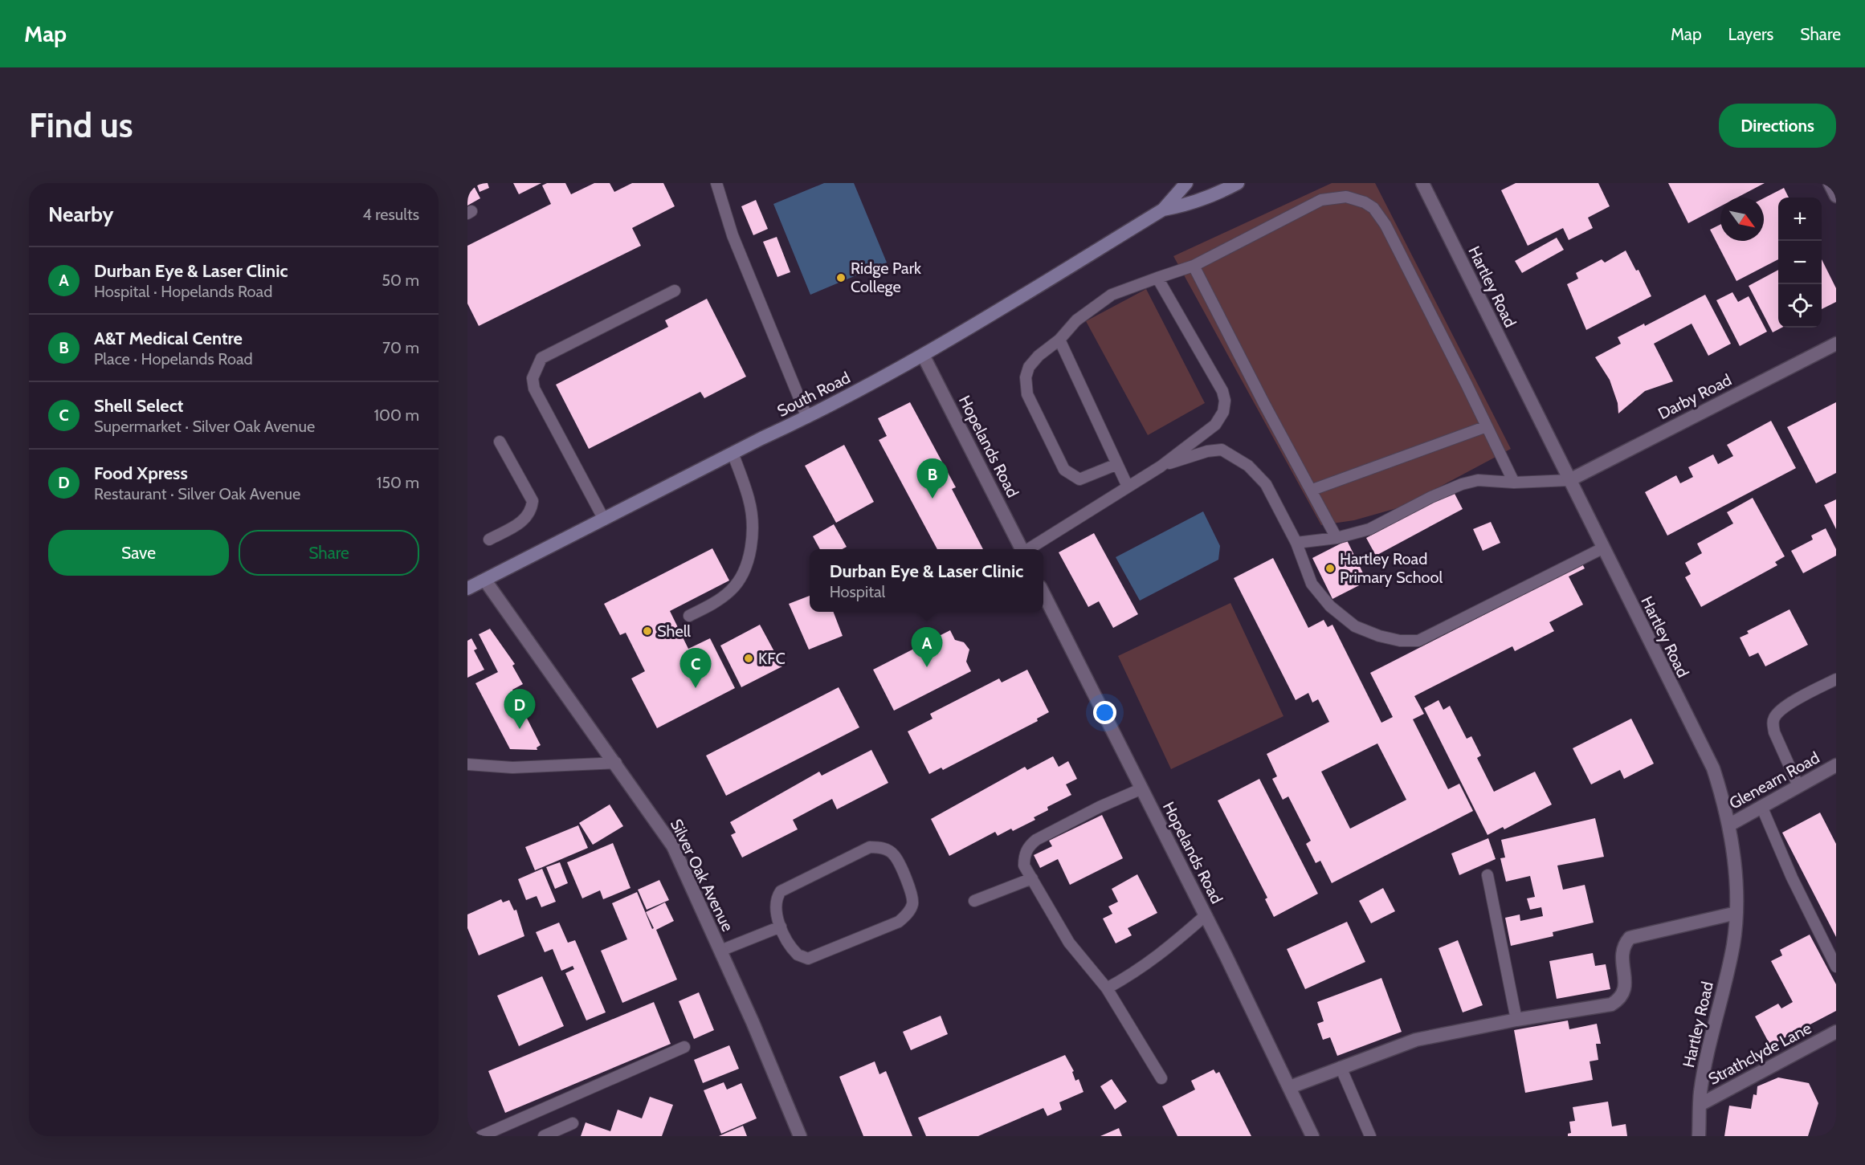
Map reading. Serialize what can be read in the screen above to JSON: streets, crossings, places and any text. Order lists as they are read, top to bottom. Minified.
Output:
{"streets":{"main road":["South Road"],"street":["Hartley Road","Darby Road","Hopelands Road","Glenearn Road","Silver Oak Avenue","Strathclyde Lane"]},"crossings":[["Hartley Road","Darby Road"],["Hartley Road","Glenearn Road"],["Hartley Road","Strathclyde Lane"],["South Road","Hopelands Road"],["South Road","Silver Oak Avenue"]],"places":["Ridge Park College","Hartley Road Primary School","Shell","KFC"],"north":"bottom right","page":{"header":"Map","nav":["Map","Layers","Share"],"buttons":["Directions",["Save","Share"]],"title":"Find us","heading":["Nearby","4 results"],"map_buttons":["+","−"],"list":[{"mark":"A","name":"Durban Eye & Laser Clinic","note":"Hospital · Hopelands Road","value":"50 m"},{"mark":"B","name":"A&T Medical Centre","note":"Place · Hopelands Road","value":"70 m"},{"mark":"C","name":"Shell Select","note":"Supermarket · Silver Oak Avenue","value":"100 m"},{"mark":"D","name":"Food Xpress","note":"Restaurant · Silver Oak Avenue","value":"150 m"}],"pins":["B","A","C","D"],"popup":["Durban Eye & Laser Clinic","Hospital"]}}
